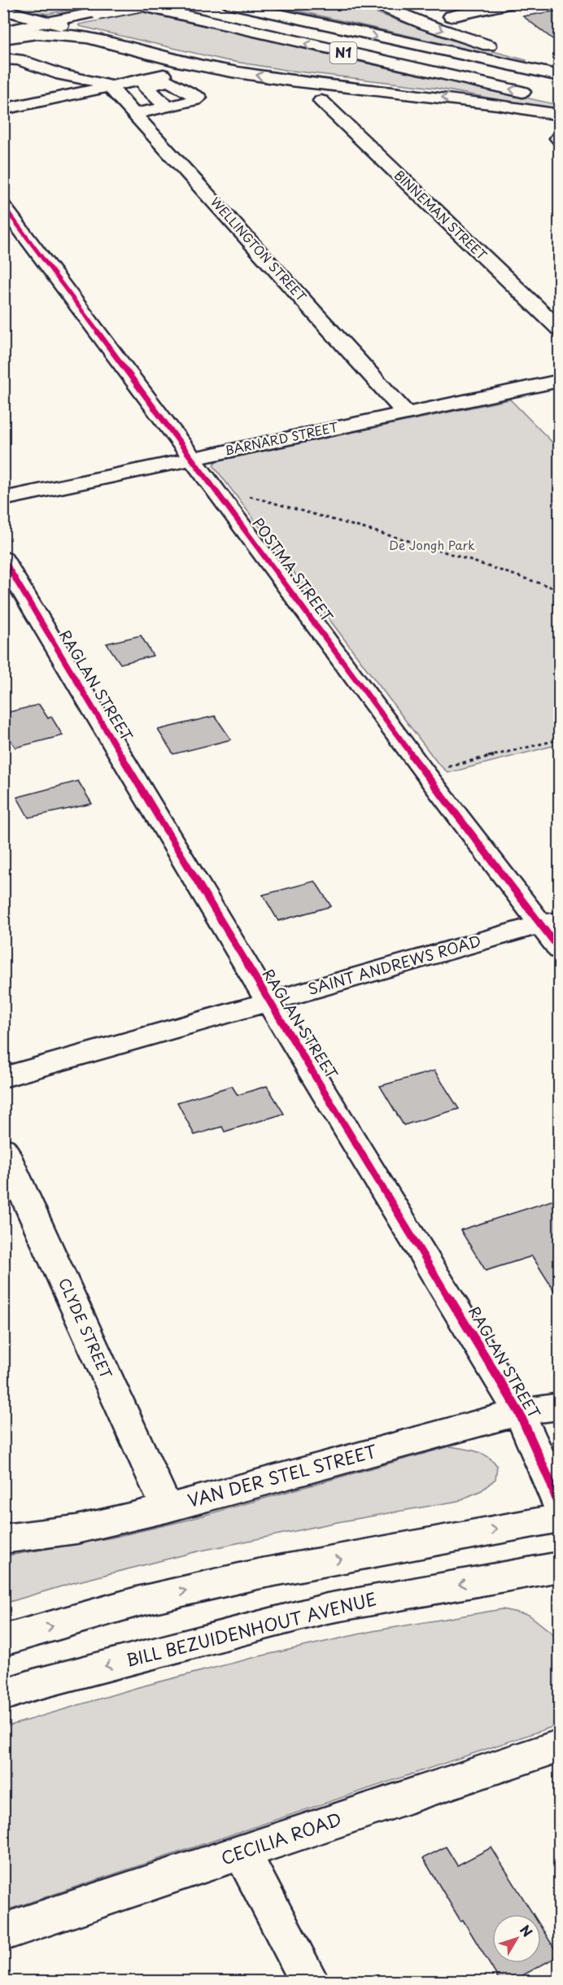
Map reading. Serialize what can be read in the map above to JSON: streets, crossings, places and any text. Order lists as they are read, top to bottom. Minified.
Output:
{"streets":{"main road":["N1","BINNEMAN STREET","WELLINGTON STREET","BARNARD STREET","POSTMA STREET","RAGLAN STREET","SAINT ANDREWS ROAD","CLYDE STREET","VAN DER STEL STREET","BILL BEZUIDENHOUT AVENUE","CECILIA ROAD"]},"crossings":[["WELLINGTON STREET","BARNARD STREET"],["BARNARD STREET","POSTMA STREET"],["POSTMA STREET","SAINT ANDREWS ROAD"],["RAGLAN STREET","SAINT ANDREWS ROAD"],["RAGLAN STREET","VAN DER STEL STREET"],["CLYDE STREET","VAN DER STEL STREET"]],"parks":["De Jongh Park"],"north":"top right"}
